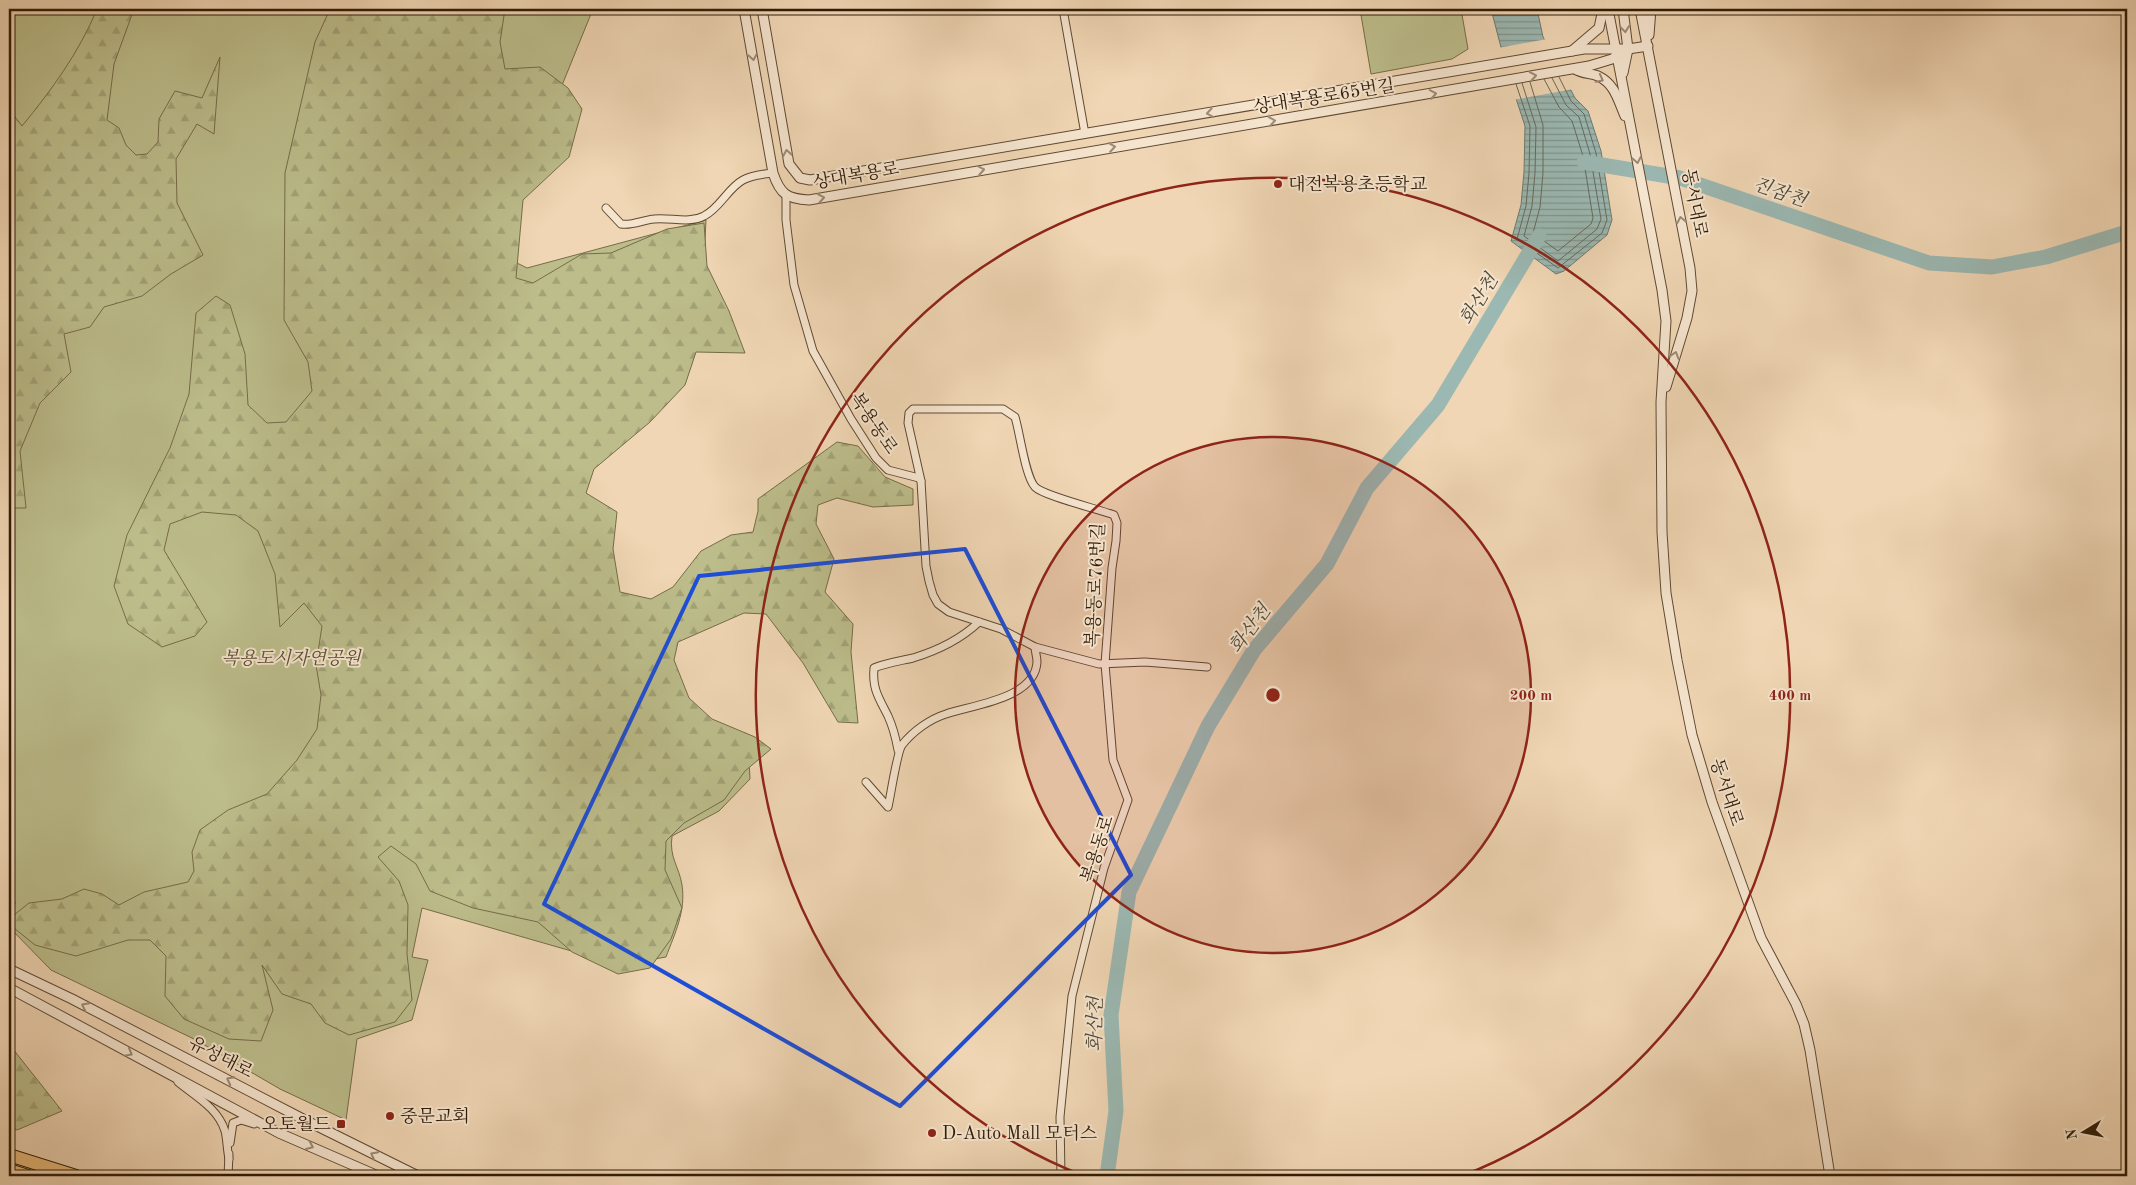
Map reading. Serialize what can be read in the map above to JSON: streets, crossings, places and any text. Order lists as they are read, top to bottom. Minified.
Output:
{"streets":{"street":["상대복용로65번길","상대복용로","동서대로","복용동로","복용동로76번길","유성대로"]},"crossings":[["상대복용로65번길","상대복용로"],["상대복용로65번길","동서대로"],["상대복용로","복용동로"],["복용동로","복용동로76번길"]],"water":["진잠천","화산천"],"parks":["복용도시자연공원"],"places":{"other":["대전복용초등학교","중문교회","D-Auto Mall 모터스"],"transit":["오토월드"]},"north":"left","rings":["200 m","400 m"]}
